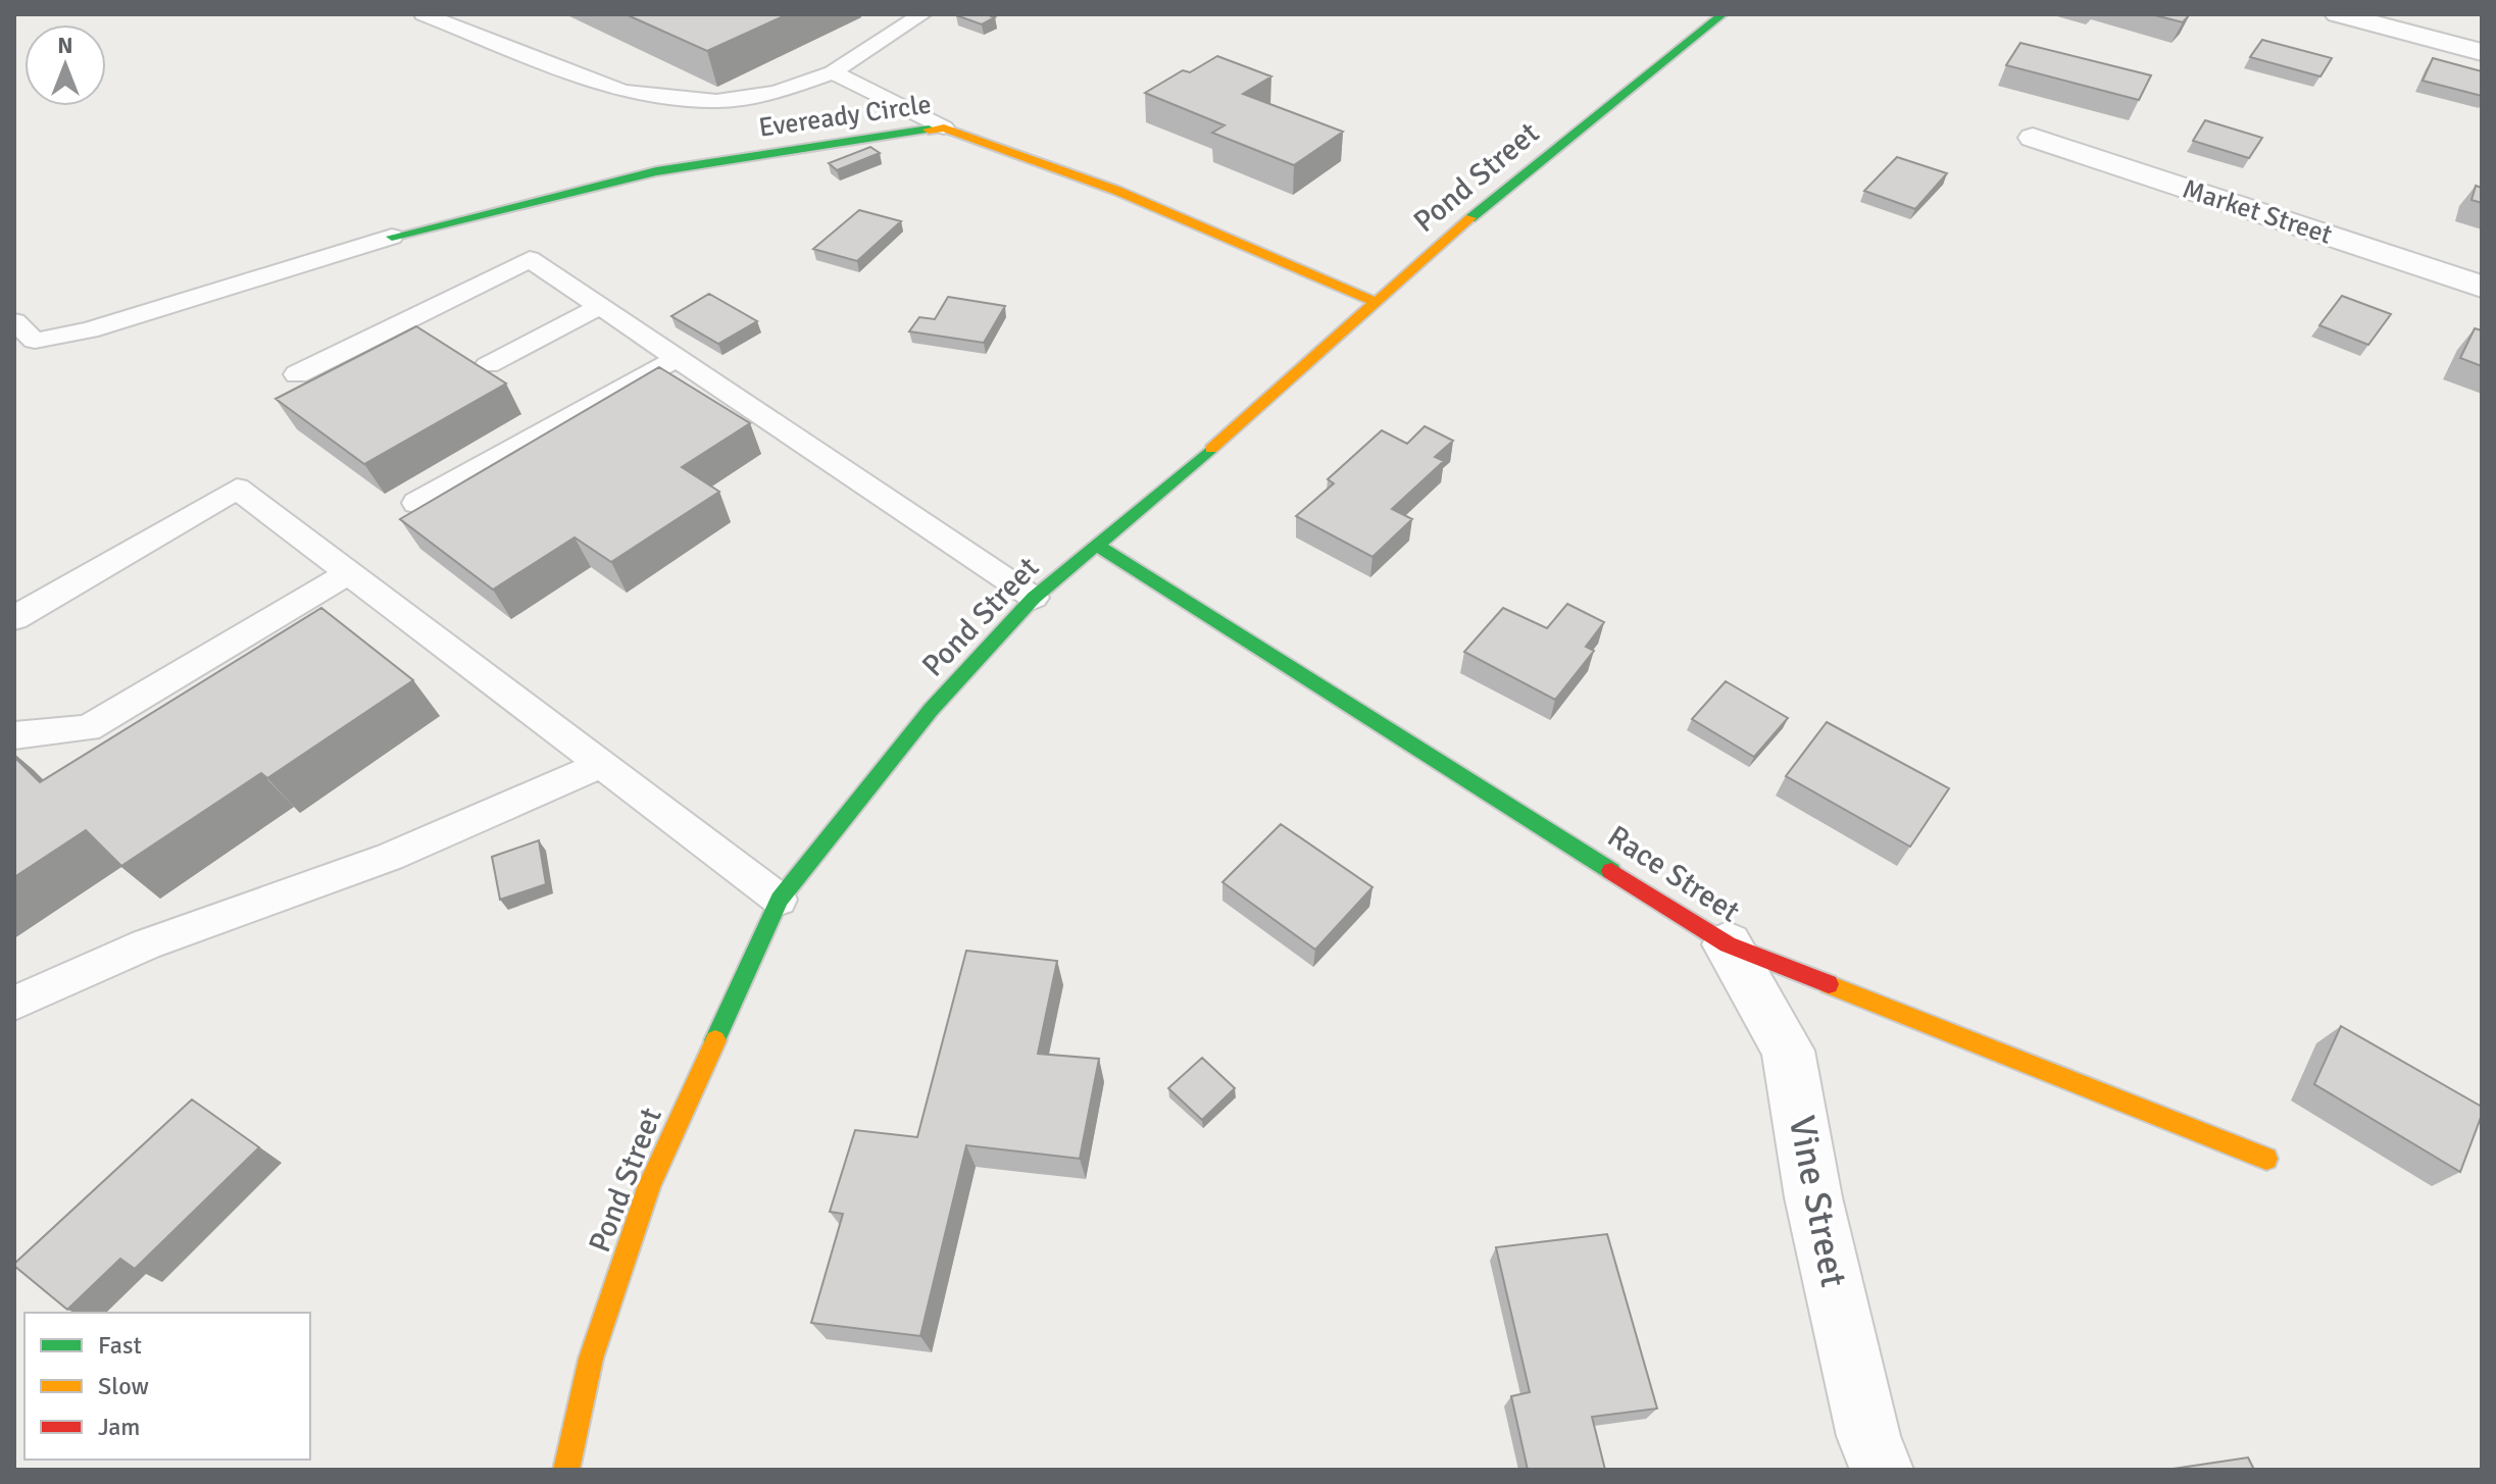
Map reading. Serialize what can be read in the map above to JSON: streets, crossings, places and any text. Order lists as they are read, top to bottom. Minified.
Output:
{"streets":{"street":["Eveready Circle","Pond Street","Market Street","Race Street","Vine Street"]},"crossings":[["Eveready Circle","Pond Street"],["Pond Street","Race Street"],["Race Street","Vine Street"]],"legend":["Fast","Slow","Jam"],"north":"top"}
